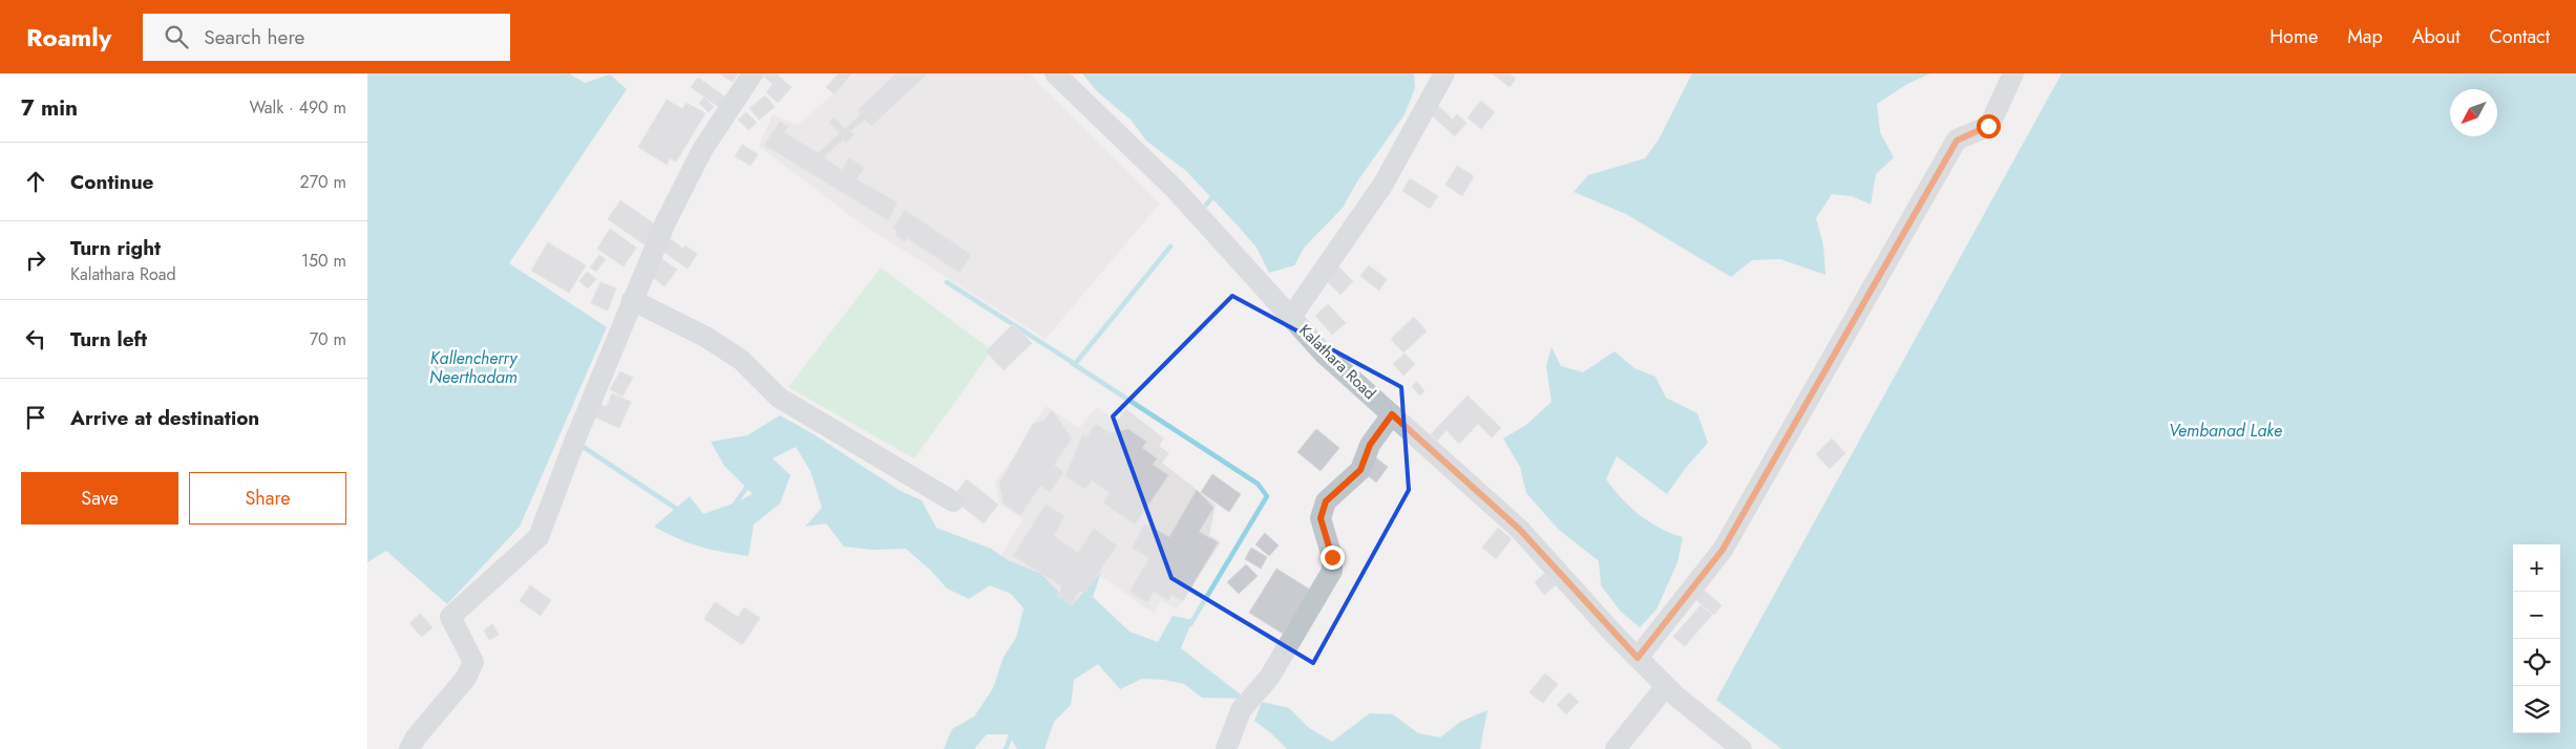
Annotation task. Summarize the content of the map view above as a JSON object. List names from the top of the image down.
{
  "streets": {
    "street": ["Kalathara Road"]
  },
  "water": ["Kallencherry Neerthadam", "Vembanad Lake"],
  "north": "bottom left",
  "page": {
    "header": "Roamly",
    "search": "Search here",
    "nav": [
      "Home",
      "Map",
      "About",
      "Contact"
    ],
    "heading": ["7 min", "Walk · 490 m"],
    "list": [
      ["Continue", "270 m"],
      ["Turn right", "Kalathara Road", "150 m"],
      ["Turn left", "70 m"],
      "Arrive at destination"
    ],
    "buttons": ["Save", "Share"],
    "map_buttons": ["+", "−"]
  }
}
